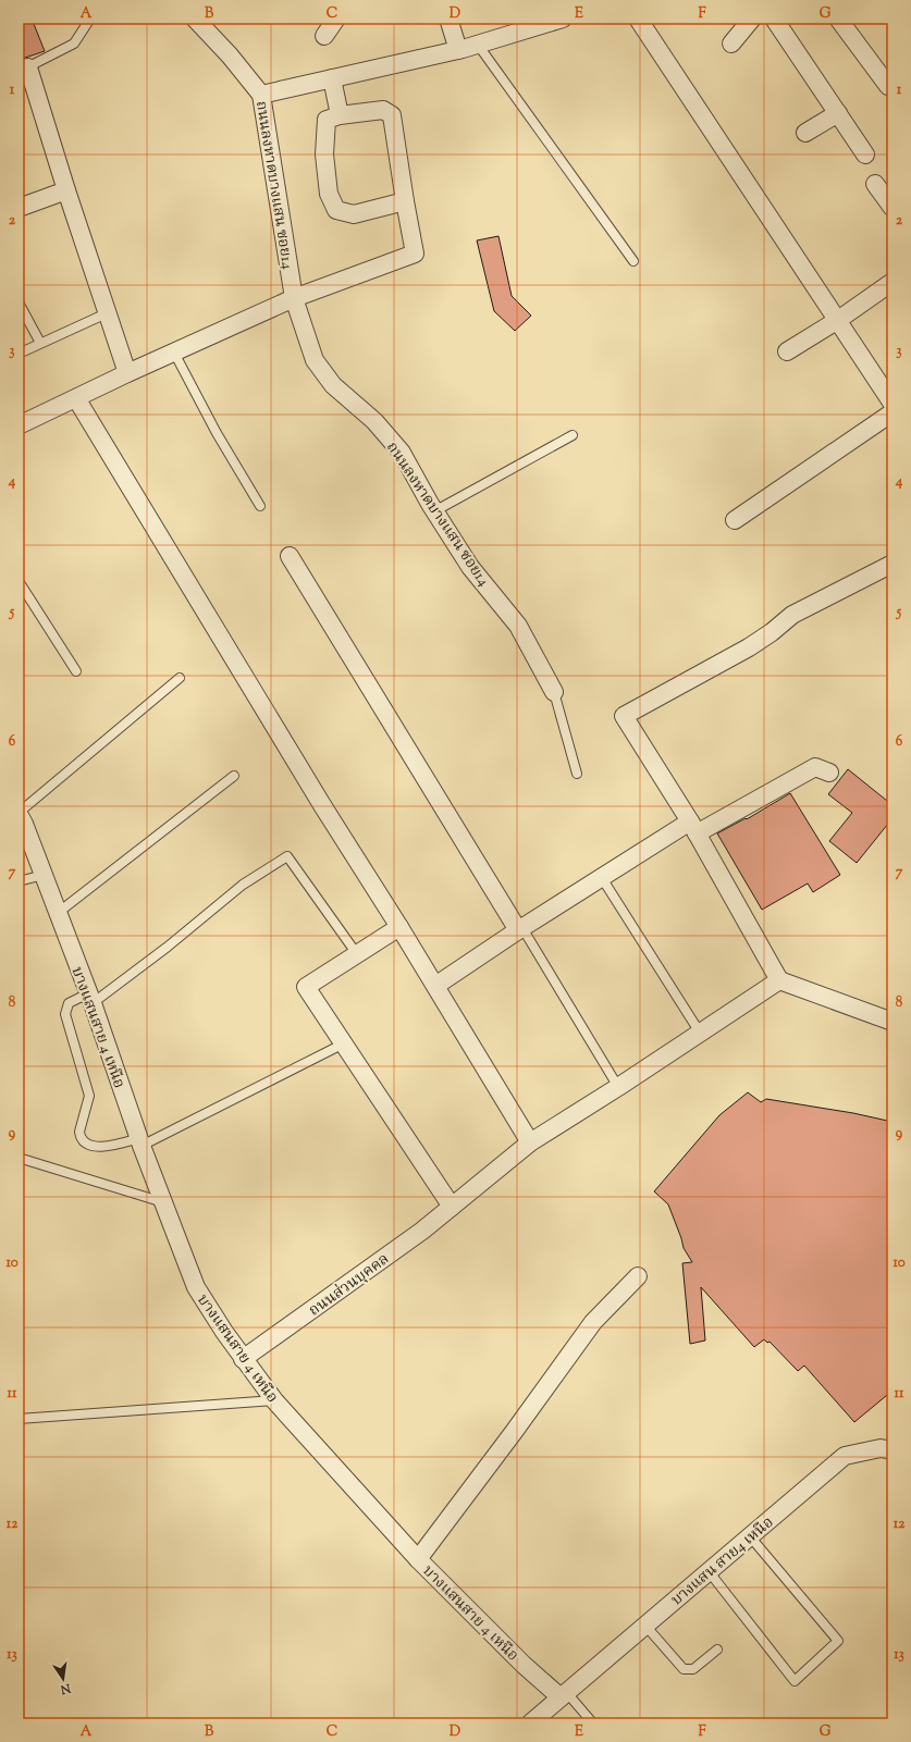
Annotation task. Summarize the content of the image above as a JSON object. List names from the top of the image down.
{
  "streets": {
    "street": [
      "ถนนลงหาดบางแสน ซอย14",
      "บางแสนสาย 4 เหนือ",
      "ถนนส่วนบุคคล",
      "บางแสน สาย4 เหนือ"
    ]
  },
  "crossings": [
    ["บางแสนสาย 4 เหนือ", "ถนนส่วนบุคคล"],
    ["บางแสนสาย 4 เหนือ", "บางแสน สาย4 เหนือ"]
  ],
  "north": "bottom",
  "grid": {
    "columns": [
      "A",
      "B",
      "C",
      "D",
      "E",
      "F",
      "G"
    ],
    "rows": [
      "1",
      "2",
      "3",
      "4",
      "5",
      "6",
      "7",
      "8",
      "9",
      "10",
      "11",
      "12",
      "13"
    ]
  }
}
